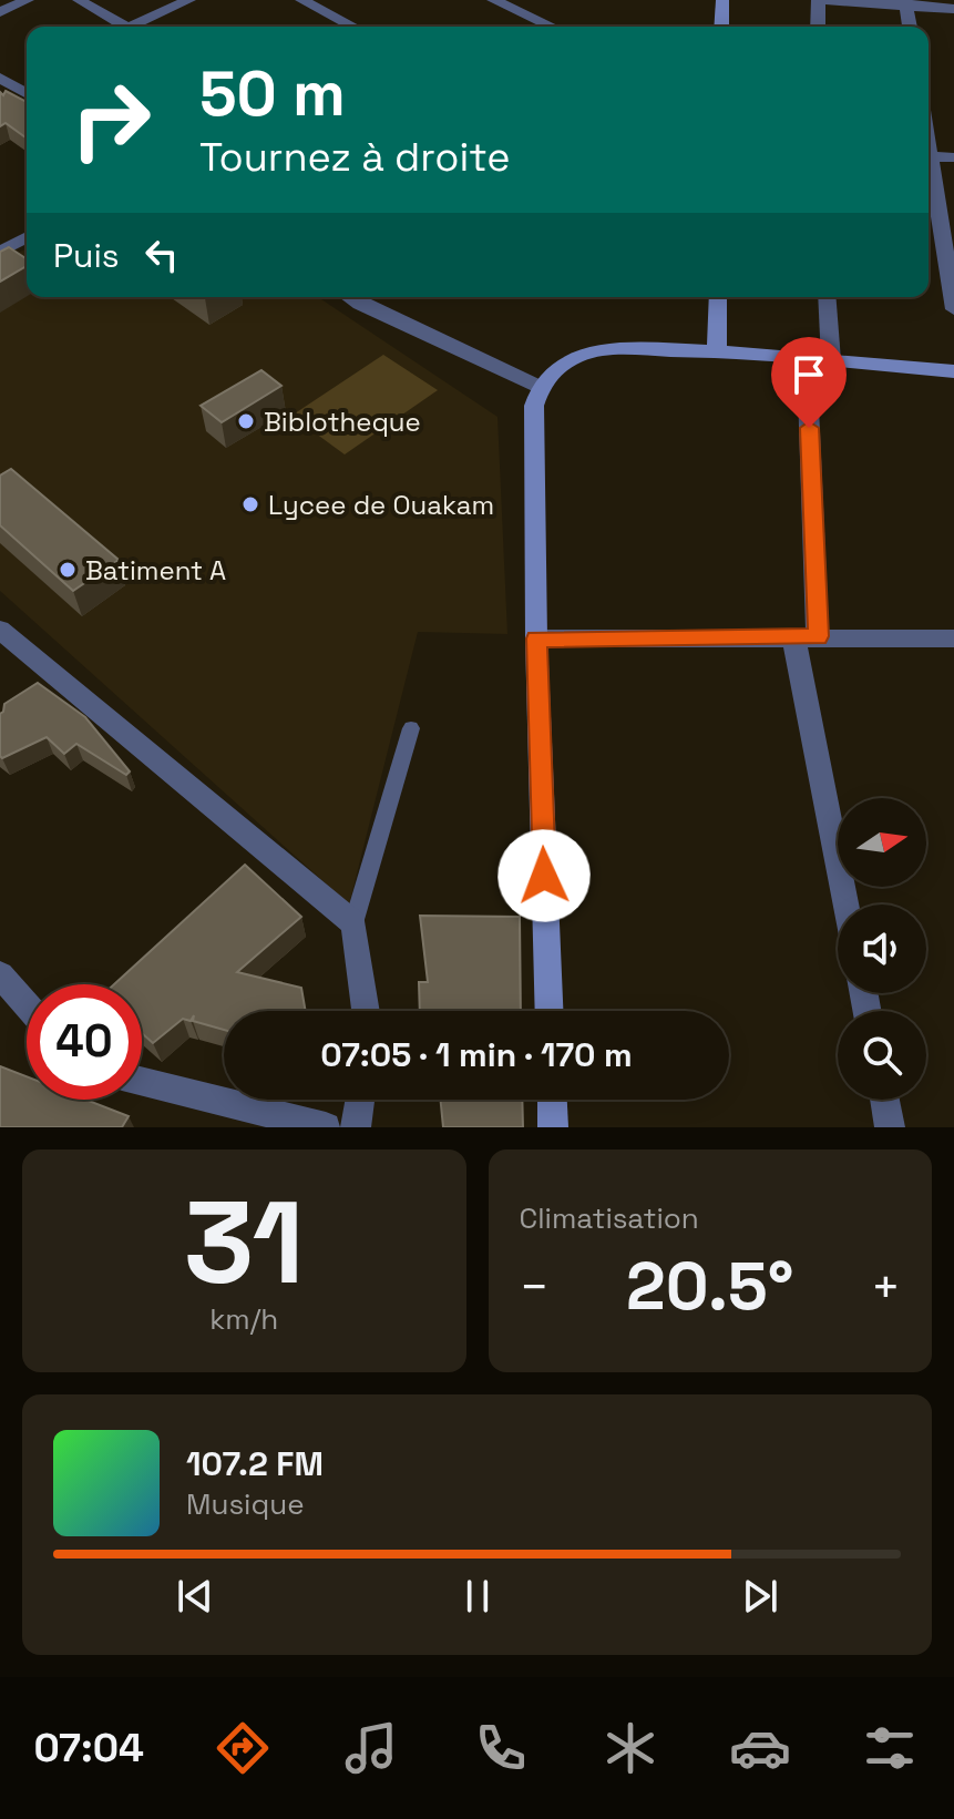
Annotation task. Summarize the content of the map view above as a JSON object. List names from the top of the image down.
{
  "places": ["Biblotheque", "Lycee de Ouakam", "Batiment A"],
  "north": "right",
  "page": {
    "turn": ["50 m", "Tournez à droite"],
    "then": "Puis",
    "limit": "40",
    "trip": "07:05 · 1 min · 170 m",
    "tile": [
      ["31", "km/h"],
      "Climatisation"
    ],
    "heat": ["−", "20.5°", "+"],
    "song": ["107.2 FM", "Musique"],
    "tabs": "07:04"
  }
}
